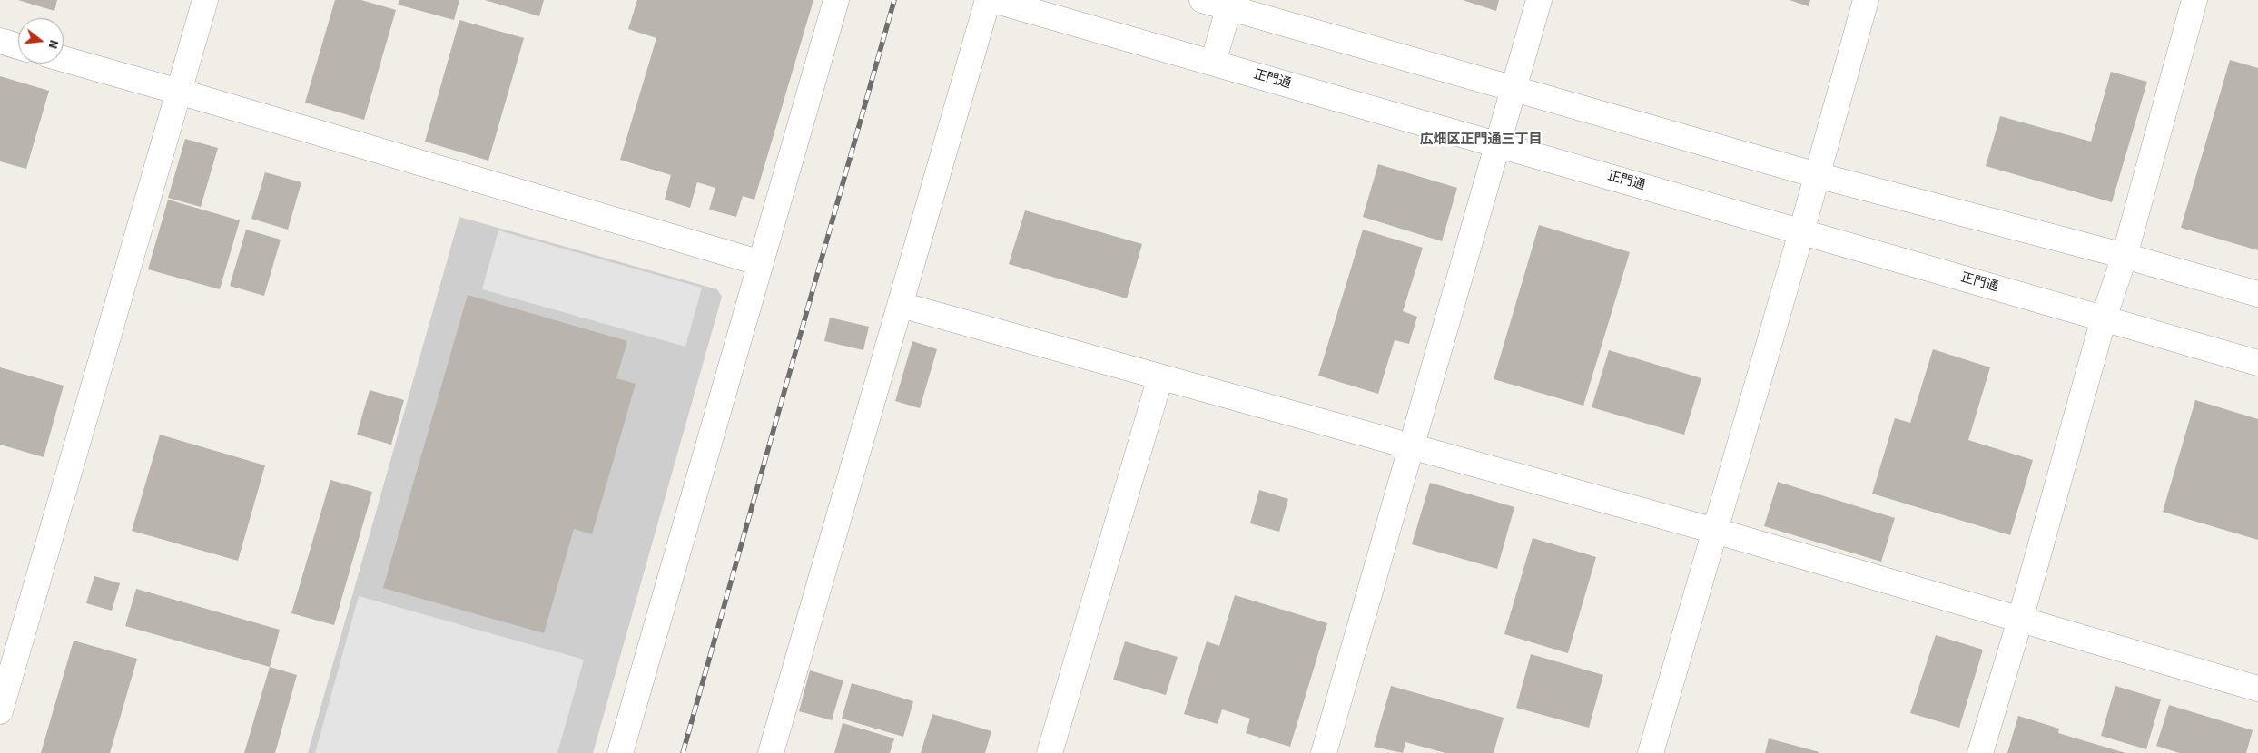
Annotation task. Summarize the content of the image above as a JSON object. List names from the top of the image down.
{
  "streets": {
    "street": ["正門通"]
  },
  "districts": ["広畑区正門通三丁目"],
  "north": "right"
}
